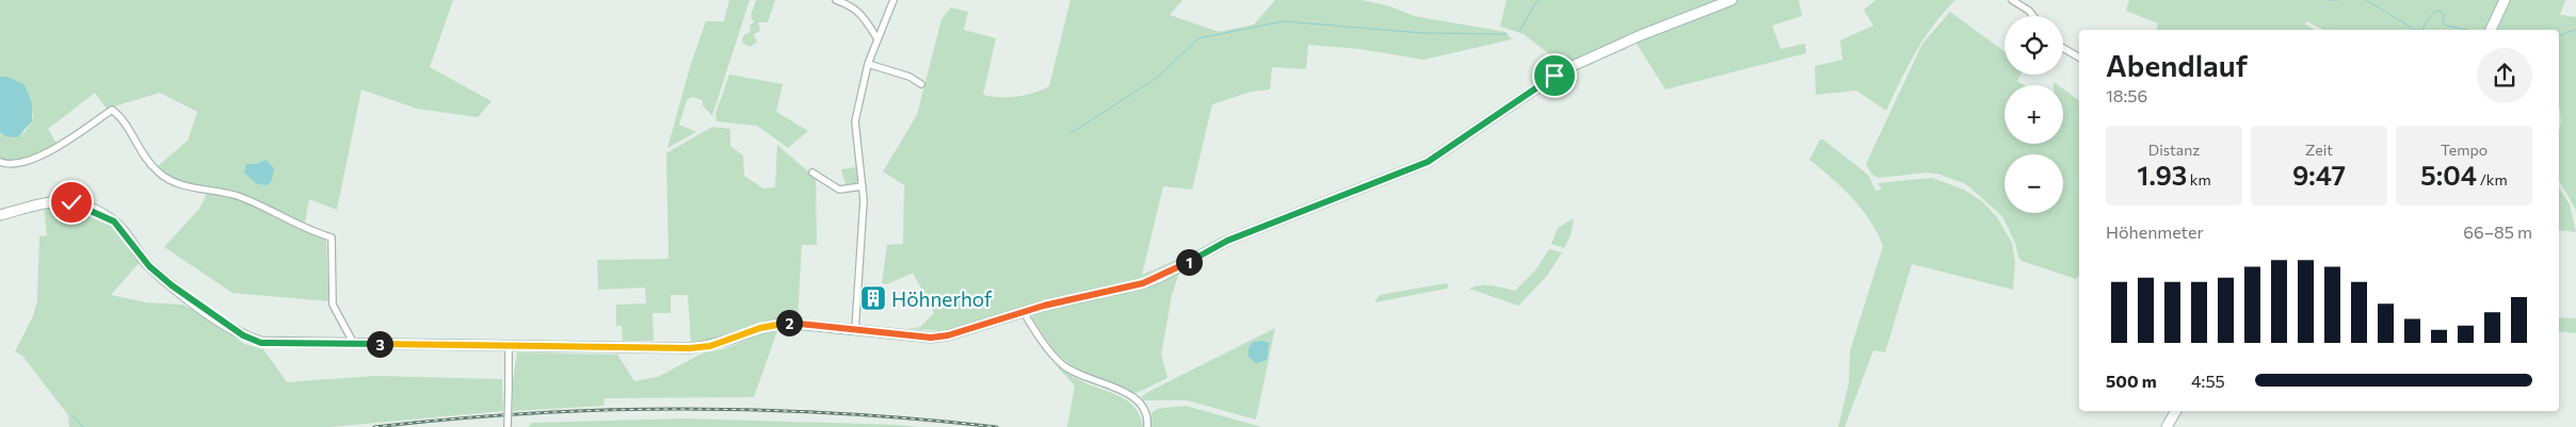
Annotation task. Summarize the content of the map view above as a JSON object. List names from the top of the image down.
{
  "places": {
    "building": ["Höhnerhof"]
  },
  "page": {
    "map_buttons": ["+", "−"],
    "heading": ["Abendlauf", "18:56"],
    "stats": [
      ["Distanz", "1.93 km"],
      ["Zeit", "9:47"],
      ["Tempo", "5:04 /km"]
    ],
    "chart": ["Höhenmeter", "66–85 m"],
    "pins": ["1", "2", "3"],
    "list": [
      {
        "name": "500 m",
        "note": "4:55"
      }
    ]
  }
}
